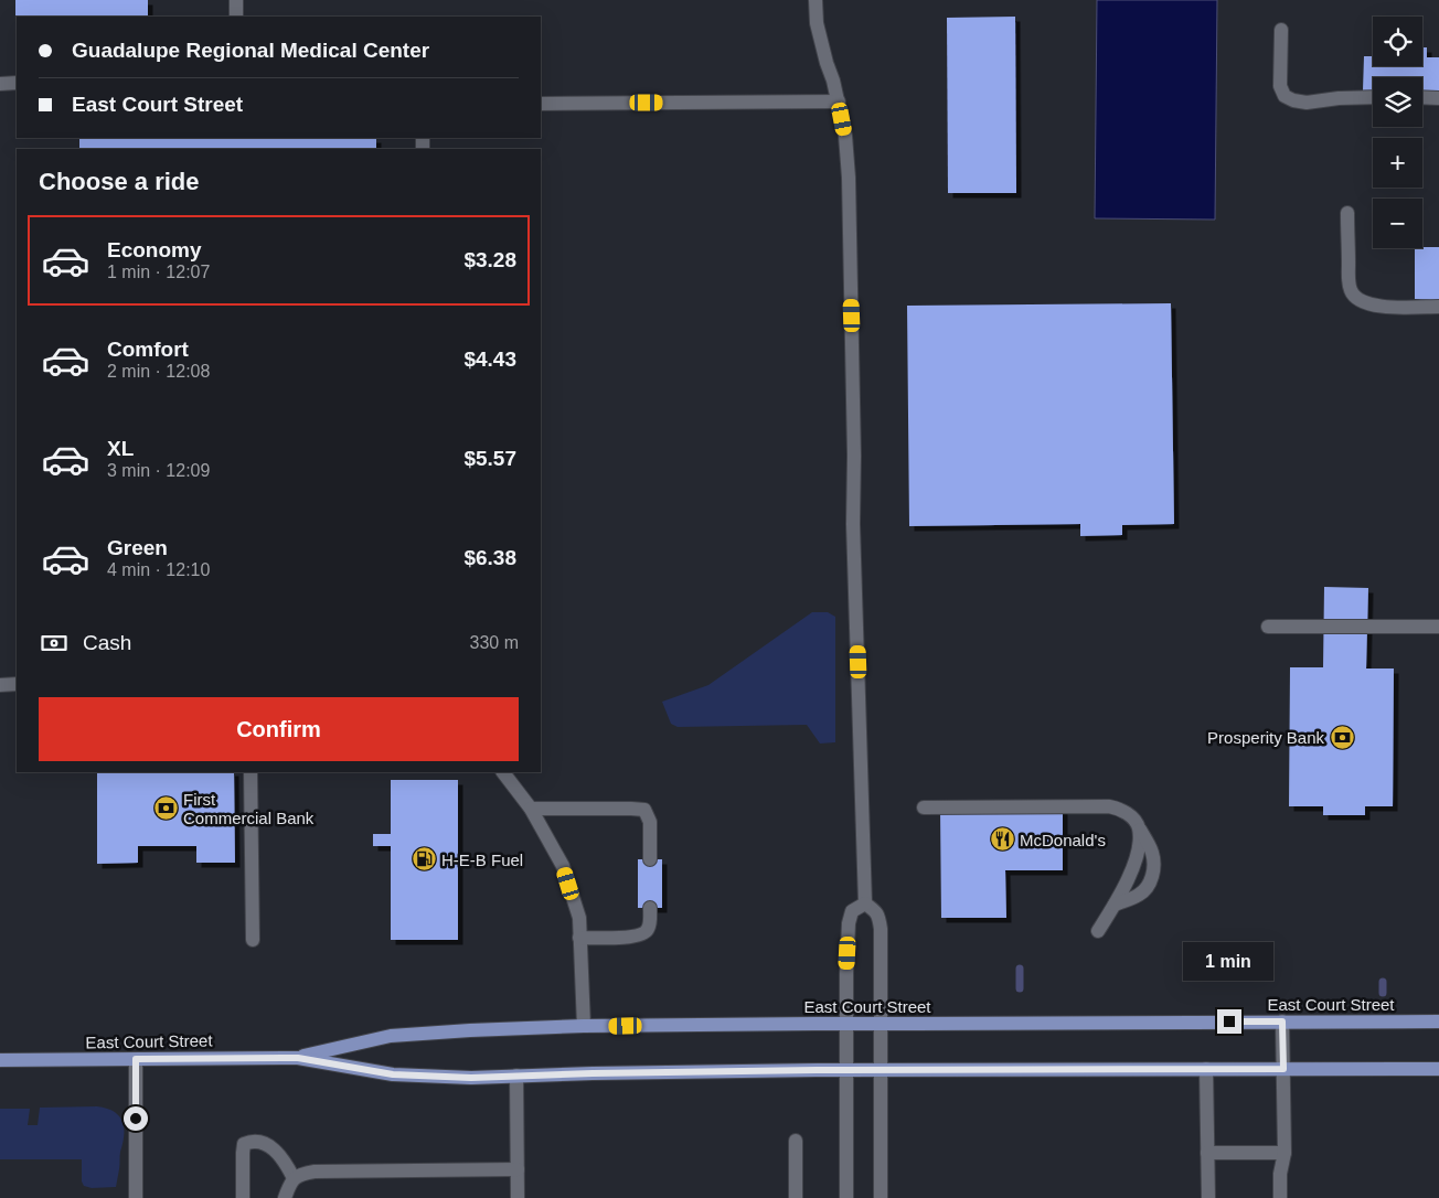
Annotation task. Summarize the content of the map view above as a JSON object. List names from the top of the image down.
{
  "streets": {
    "main road": ["East Court Street"]
  },
  "places": {
    "bank": ["Prosperity Bank", "First Commercial Bank"],
    "restaurant": ["McDonald's"],
    "fuel station": ["H-E-B Fuel"]
  },
  "page": {
    "map_buttons": ["+", "−"],
    "banner": ["Guadalupe Regional Medical Center", "East Court Street"],
    "heading": "Choose a ride",
    "list": [
      {
        "name": "Economy",
        "note": "1 min · 12:07",
        "value": "$3.28"
      },
      {
        "name": "Comfort",
        "note": "2 min · 12:08",
        "value": "$4.43"
      },
      {
        "name": "XL",
        "note": "3 min · 12:09",
        "value": "$5.57"
      },
      {
        "name": "Green",
        "note": "4 min · 12:10",
        "value": "$6.38"
      }
    ],
    "pay": ["Cash", "330 m"],
    "buttons": "Confirm",
    "bubble": "1 min"
  }
}
